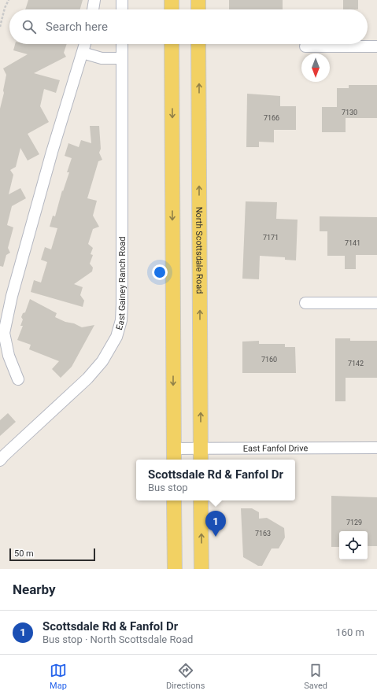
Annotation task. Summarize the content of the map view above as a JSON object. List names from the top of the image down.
{
  "streets": {
    "main road": ["North Scottsdale Road"],
    "street": ["East Gainey Ranch Road", "East Fanfol Drive"]
  },
  "crossings": [
    ["North Scottsdale Road", "East Fanfol Drive"]
  ],
  "house_numbers": [
    "7130",
    "7166",
    "7171",
    "7141",
    "7160",
    "7142",
    "7129",
    "7163"
  ],
  "scale_bar": "50 m",
  "north": "bottom",
  "page": {
    "search": "Search here",
    "popup": ["Scottsdale Rd & Fanfol Dr", "Bus stop"],
    "pins": "1",
    "scale": "50 m",
    "heading": "Nearby",
    "list": [
      {
        "mark": "1",
        "name": "Scottsdale Rd & Fanfol Dr",
        "note": "Bus stop · North Scottsdale Road",
        "value": "160 m"
      }
    ],
    "nav": ["Map", "Directions", "Saved"]
  }
}
